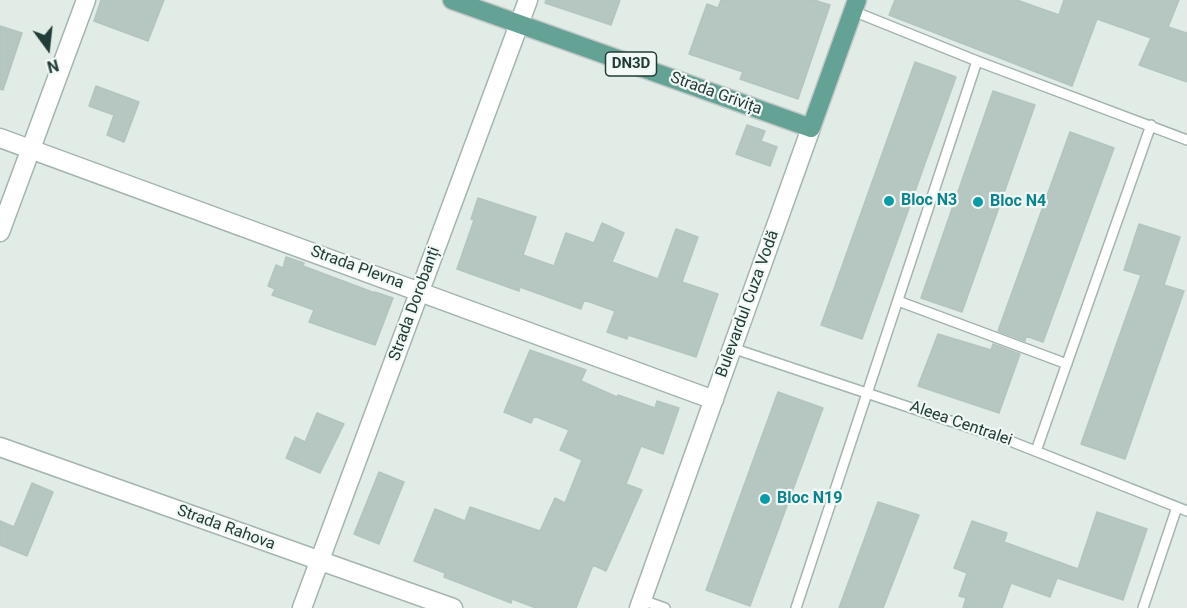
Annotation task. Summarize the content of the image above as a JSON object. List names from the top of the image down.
{
  "streets": {
    "main road": ["DN3D", "Strada Grivița", "Bulevardul Cuza Vodă"],
    "street": ["Strada Plevna", "Strada Dorobanți", "Strada Rahova"],
    "lane": ["Aleea Centralei"]
  },
  "crossings": [
    ["Strada Grivița", "Strada Dorobanți"],
    ["Strada Grivița", "Bulevardul Cuza Vodă"],
    ["Strada Plevna", "Strada Dorobanți"],
    ["Strada Plevna", "Bulevardul Cuza Vodă"],
    ["Strada Dorobanți", "Strada Rahova"],
    ["Bulevardul Cuza Vodă", "Aleea Centralei"]
  ],
  "places": ["Bloc N3", "Bloc N4", "Bloc N19"],
  "north": "bottom"
}
